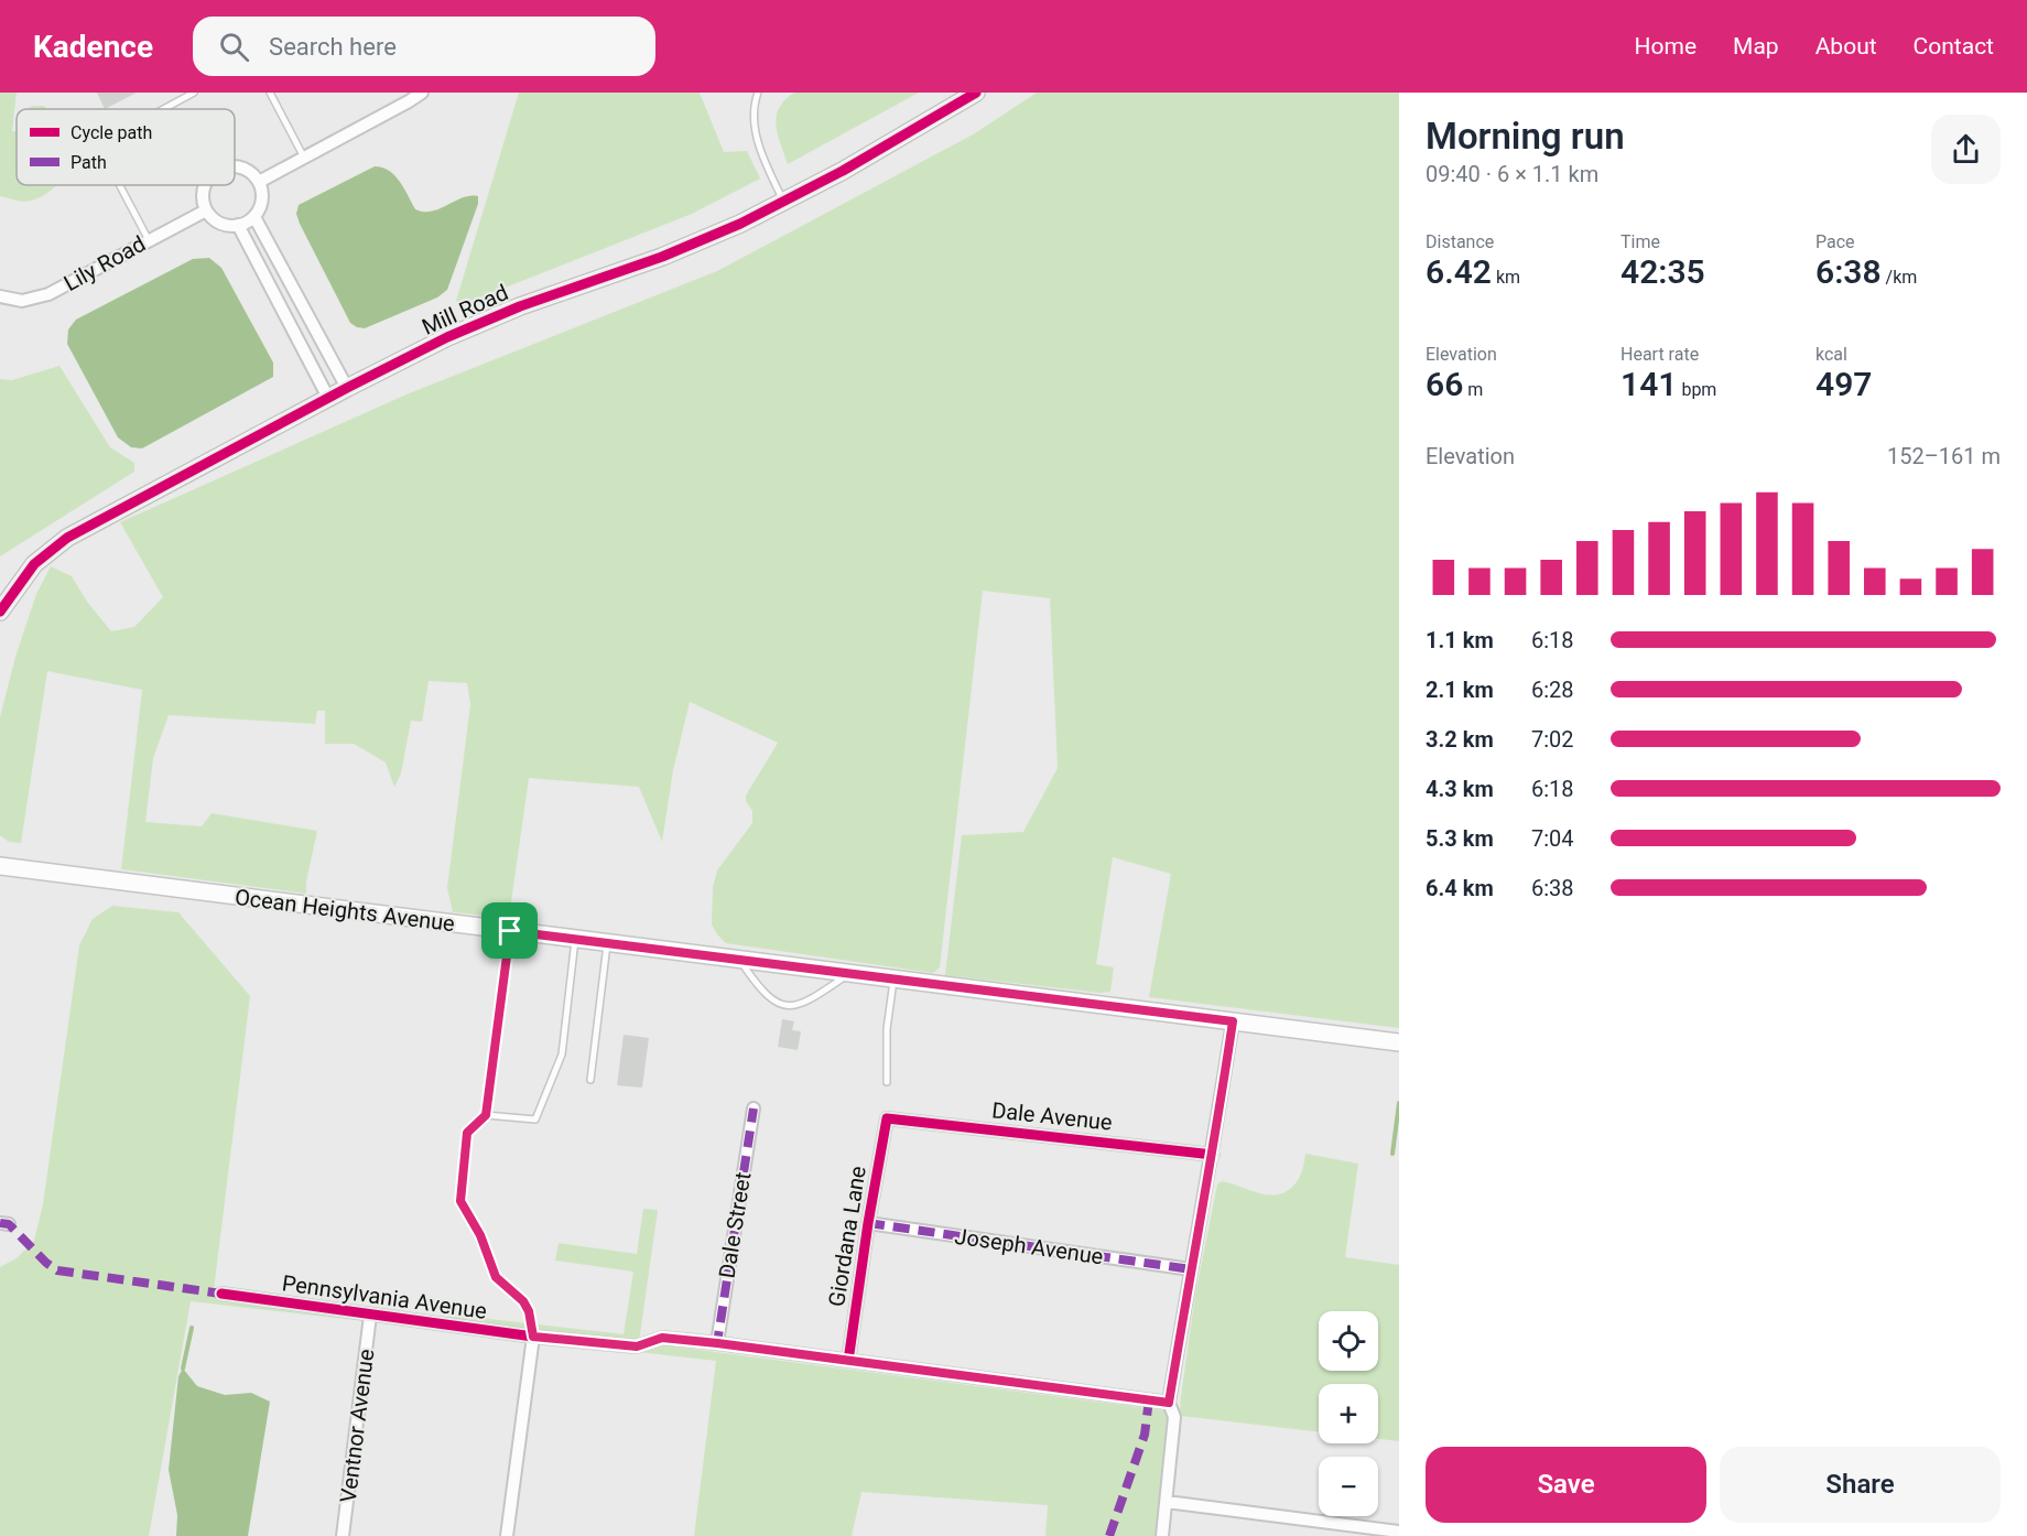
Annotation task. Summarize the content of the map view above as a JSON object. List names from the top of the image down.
{
  "streets": {
    "main road": ["Mill Road", "Ocean Heights Avenue"],
    "street": [
      "Lily Road",
      "Dale Avenue",
      "Dale Street",
      "Giordana Lane",
      "Joseph Avenue",
      "Pennsylvania Avenue",
      "Ventnor Avenue"
    ]
  },
  "crossings": [
    ["Dale Avenue", "Giordana Lane"],
    ["Dale Street", "Pennsylvania Avenue"],
    ["Giordana Lane", "Joseph Avenue"],
    ["Giordana Lane", "Pennsylvania Avenue"],
    ["Pennsylvania Avenue", "Ventnor Avenue"]
  ],
  "legend": ["Cycle path", "Path"],
  "page": {
    "header": "Kadence",
    "search": "Search here",
    "nav": [
      "Home",
      "Map",
      "About",
      "Contact"
    ],
    "heading": ["Morning run", "09:40 · 6 × 1.1 km"],
    "stats": [
      ["Distance", "6.42 km"],
      ["Time", "42:35"],
      ["Pace", "6:38 /km"],
      ["Elevation", "66 m"],
      ["Heart rate", "141 bpm"],
      ["kcal", "497"]
    ],
    "chart": ["Elevation", "152–161 m"],
    "list": [
      {
        "name": "1.1 km",
        "note": "6:18"
      },
      {
        "name": "2.1 km",
        "note": "6:28"
      },
      {
        "name": "3.2 km",
        "note": "7:02"
      },
      {
        "name": "4.3 km",
        "note": "6:18"
      },
      {
        "name": "5.3 km",
        "note": "7:04"
      },
      {
        "name": "6.4 km",
        "note": "6:38"
      }
    ],
    "map_buttons": ["+", "−"],
    "buttons": ["Save", "Share"]
  }
}
